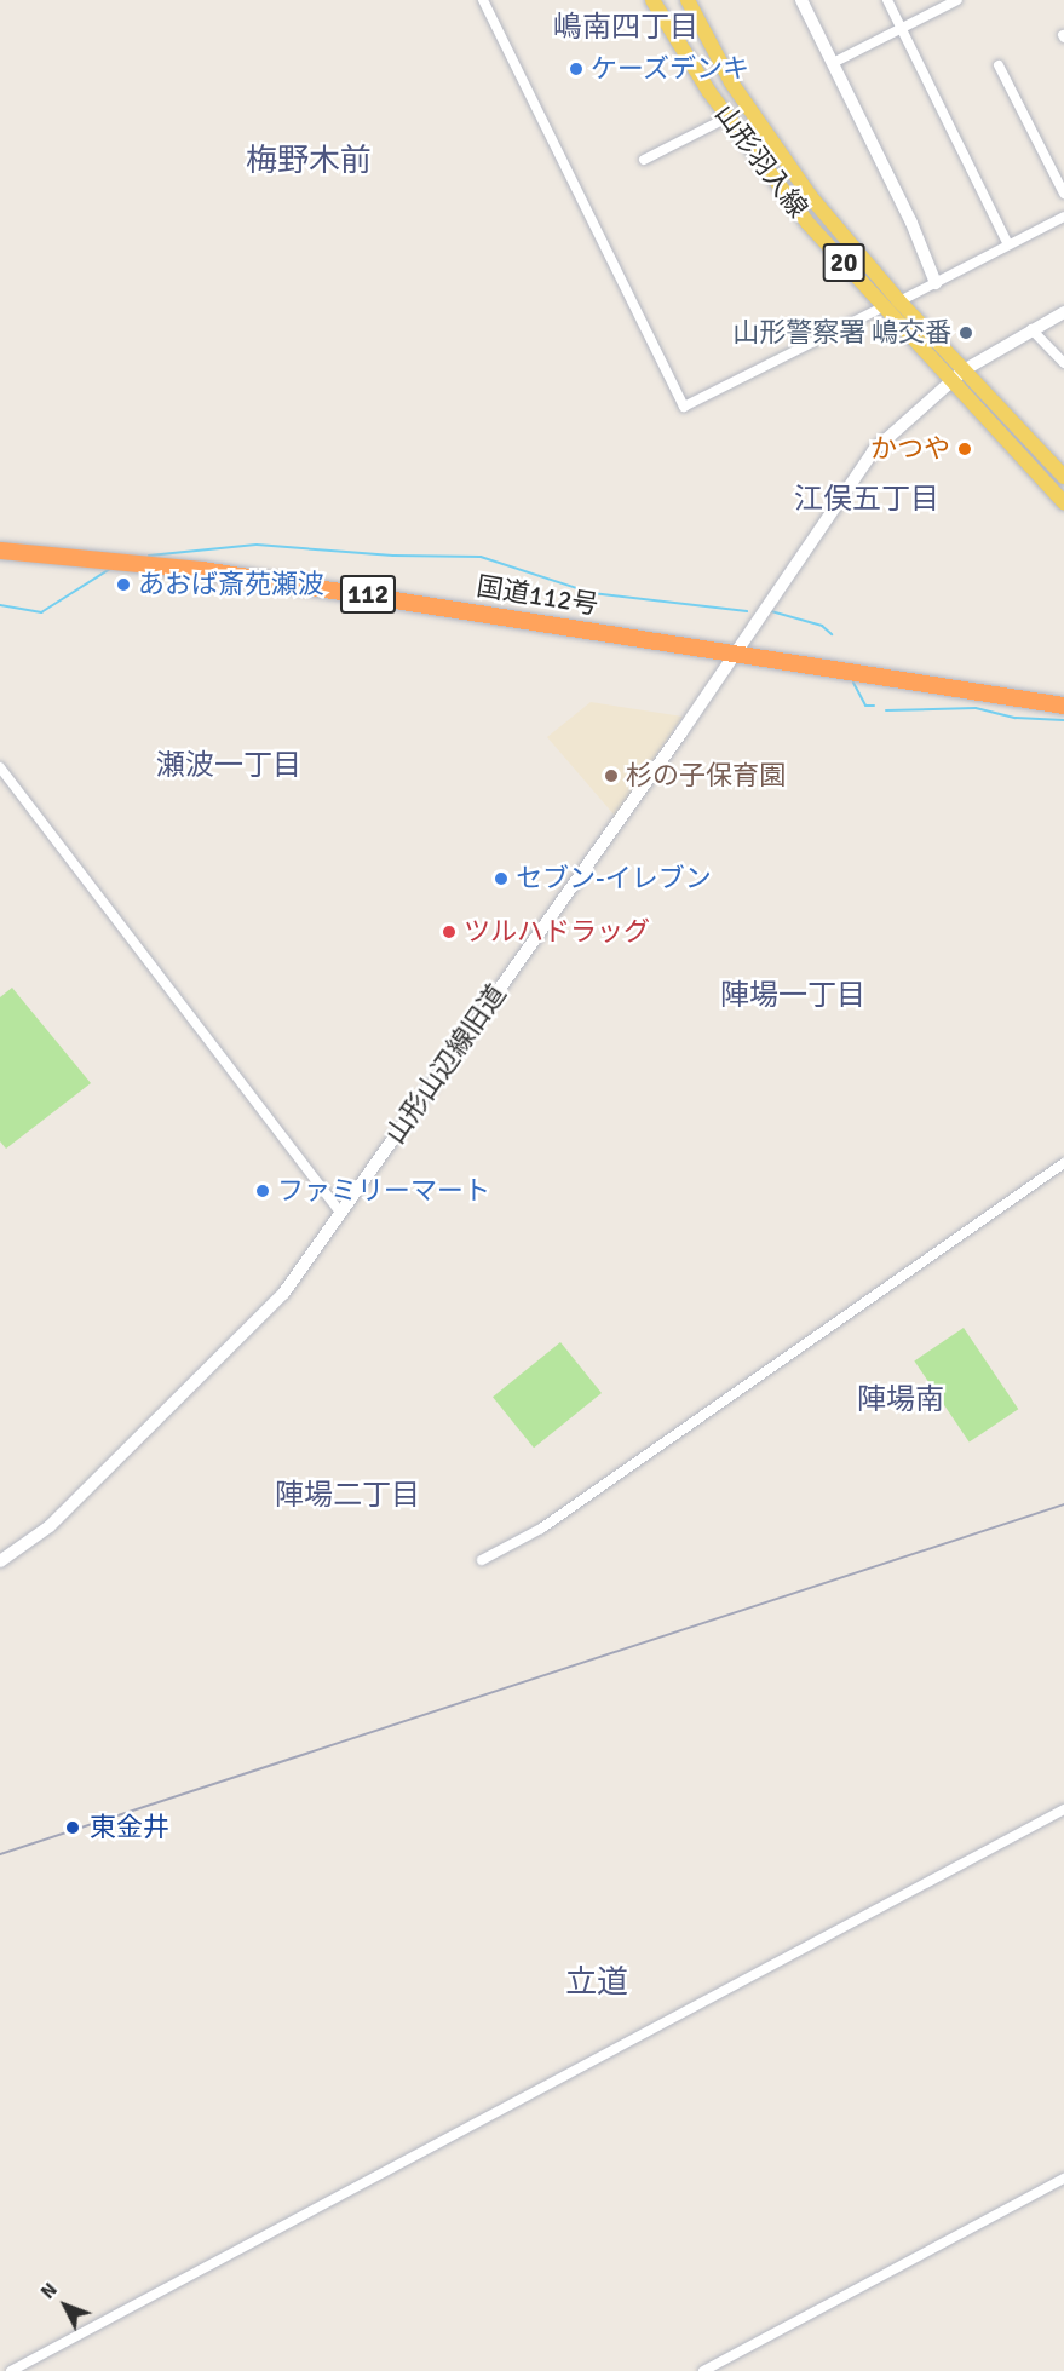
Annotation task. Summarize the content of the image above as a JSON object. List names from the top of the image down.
{
  "streets": {
    "highway": ["112", "国道112号"],
    "main road": ["山形羽入線", "20"],
    "street": ["山形山辺線旧道"]
  },
  "crossings": [
    ["山形羽入線", "山形山辺線旧道"],
    ["国道112号", "山形山辺線旧道"]
  ],
  "districts": [
    "嶋南四丁目",
    "梅野木前",
    "江俣五丁目",
    "瀬波一丁目",
    "陣場一丁目",
    "陣場南",
    "陣場二丁目",
    "立道"
  ],
  "places": [
    "ケーズデンキ",
    "山形警察署 嶋交番",
    "かつや",
    "あおば斎苑瀬波",
    "杉の子保育園",
    "セブン-イレブン",
    "ツルハドラッグ",
    "ファミリーマート",
    "東金井"
  ],
  "north": "top left"
}
